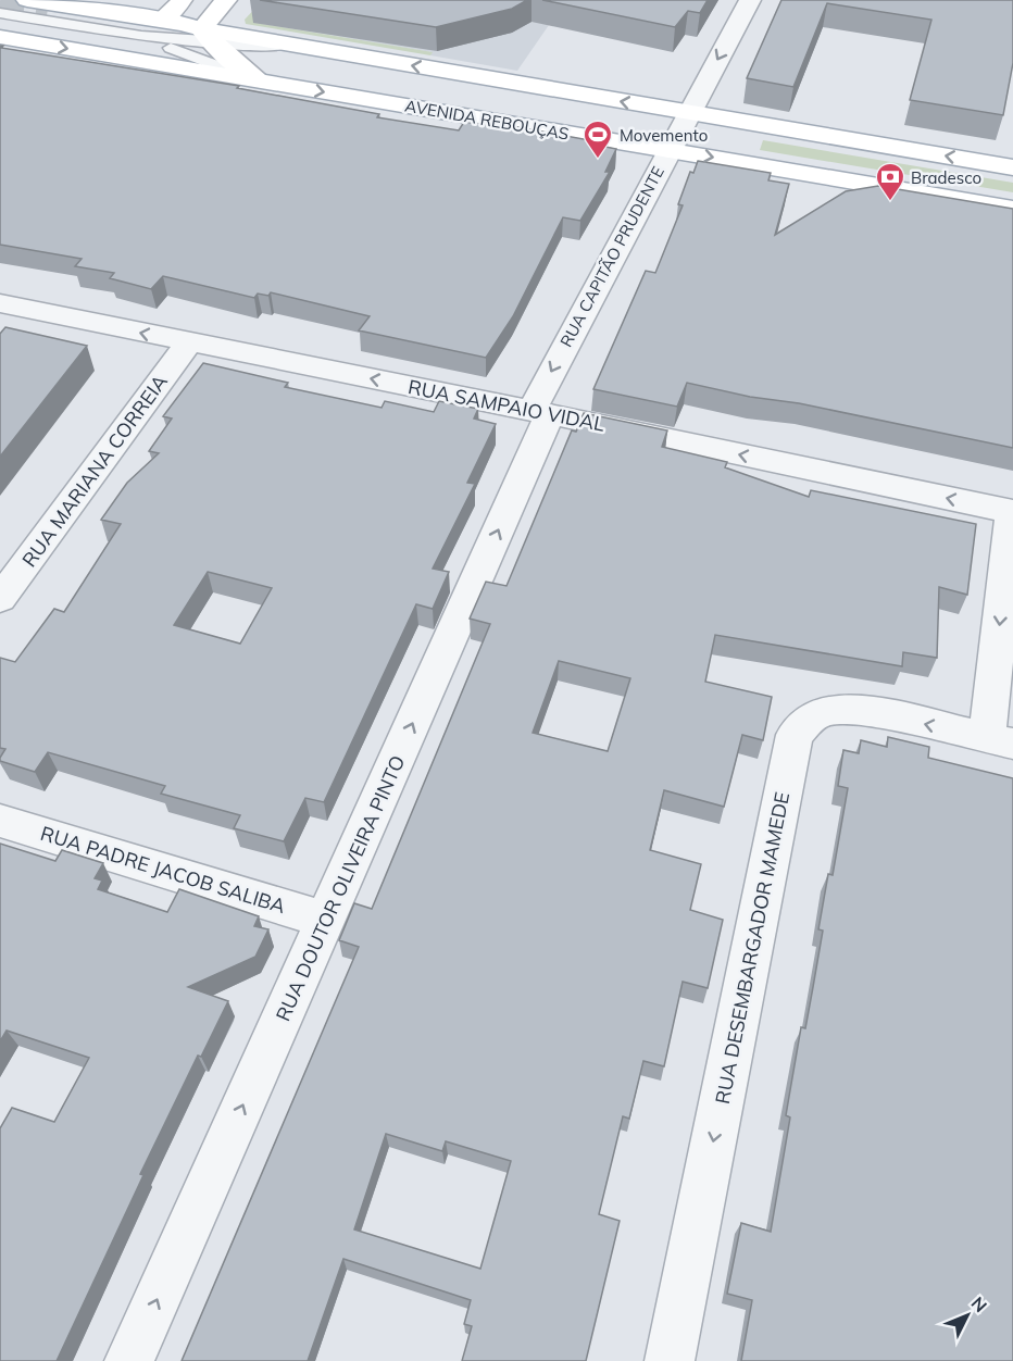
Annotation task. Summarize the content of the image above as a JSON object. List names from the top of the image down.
{
  "streets": {
    "main road": ["AVENIDA REBOUÇAS"],
    "street": [
      "RUA CAPITÃO PRUDENTE",
      "RUA SAMPAIO VIDAL",
      "RUA MARIANA CORREIA",
      "RUA PADRE JACOB SALIBA",
      "RUA DOUTOR OLIVEIRA PINTO",
      "RUA DESEMBARGADOR MAMEDE"
    ]
  },
  "crossings": [
    ["AVENIDA REBOUÇAS", "RUA CAPITÃO PRUDENTE"],
    ["RUA CAPITÃO PRUDENTE", "RUA SAMPAIO VIDAL"],
    ["RUA CAPITÃO PRUDENTE", "RUA DOUTOR OLIVEIRA PINTO"],
    ["RUA SAMPAIO VIDAL", "RUA MARIANA CORREIA"],
    ["RUA SAMPAIO VIDAL", "RUA DOUTOR OLIVEIRA PINTO"],
    ["RUA SAMPAIO VIDAL", "RUA DESEMBARGADOR MAMEDE"],
    ["RUA PADRE JACOB SALIBA", "RUA DOUTOR OLIVEIRA PINTO"]
  ],
  "one_way": [
    "RUA CAPITÃO PRUDENTE",
    "RUA SAMPAIO VIDAL",
    "RUA DOUTOR OLIVEIRA PINTO",
    "RUA DESEMBARGADOR MAMEDE"
  ],
  "places": {
    "sports": ["Movemento"],
    "bank": ["Bradesco"]
  },
  "north": "top right"
}
